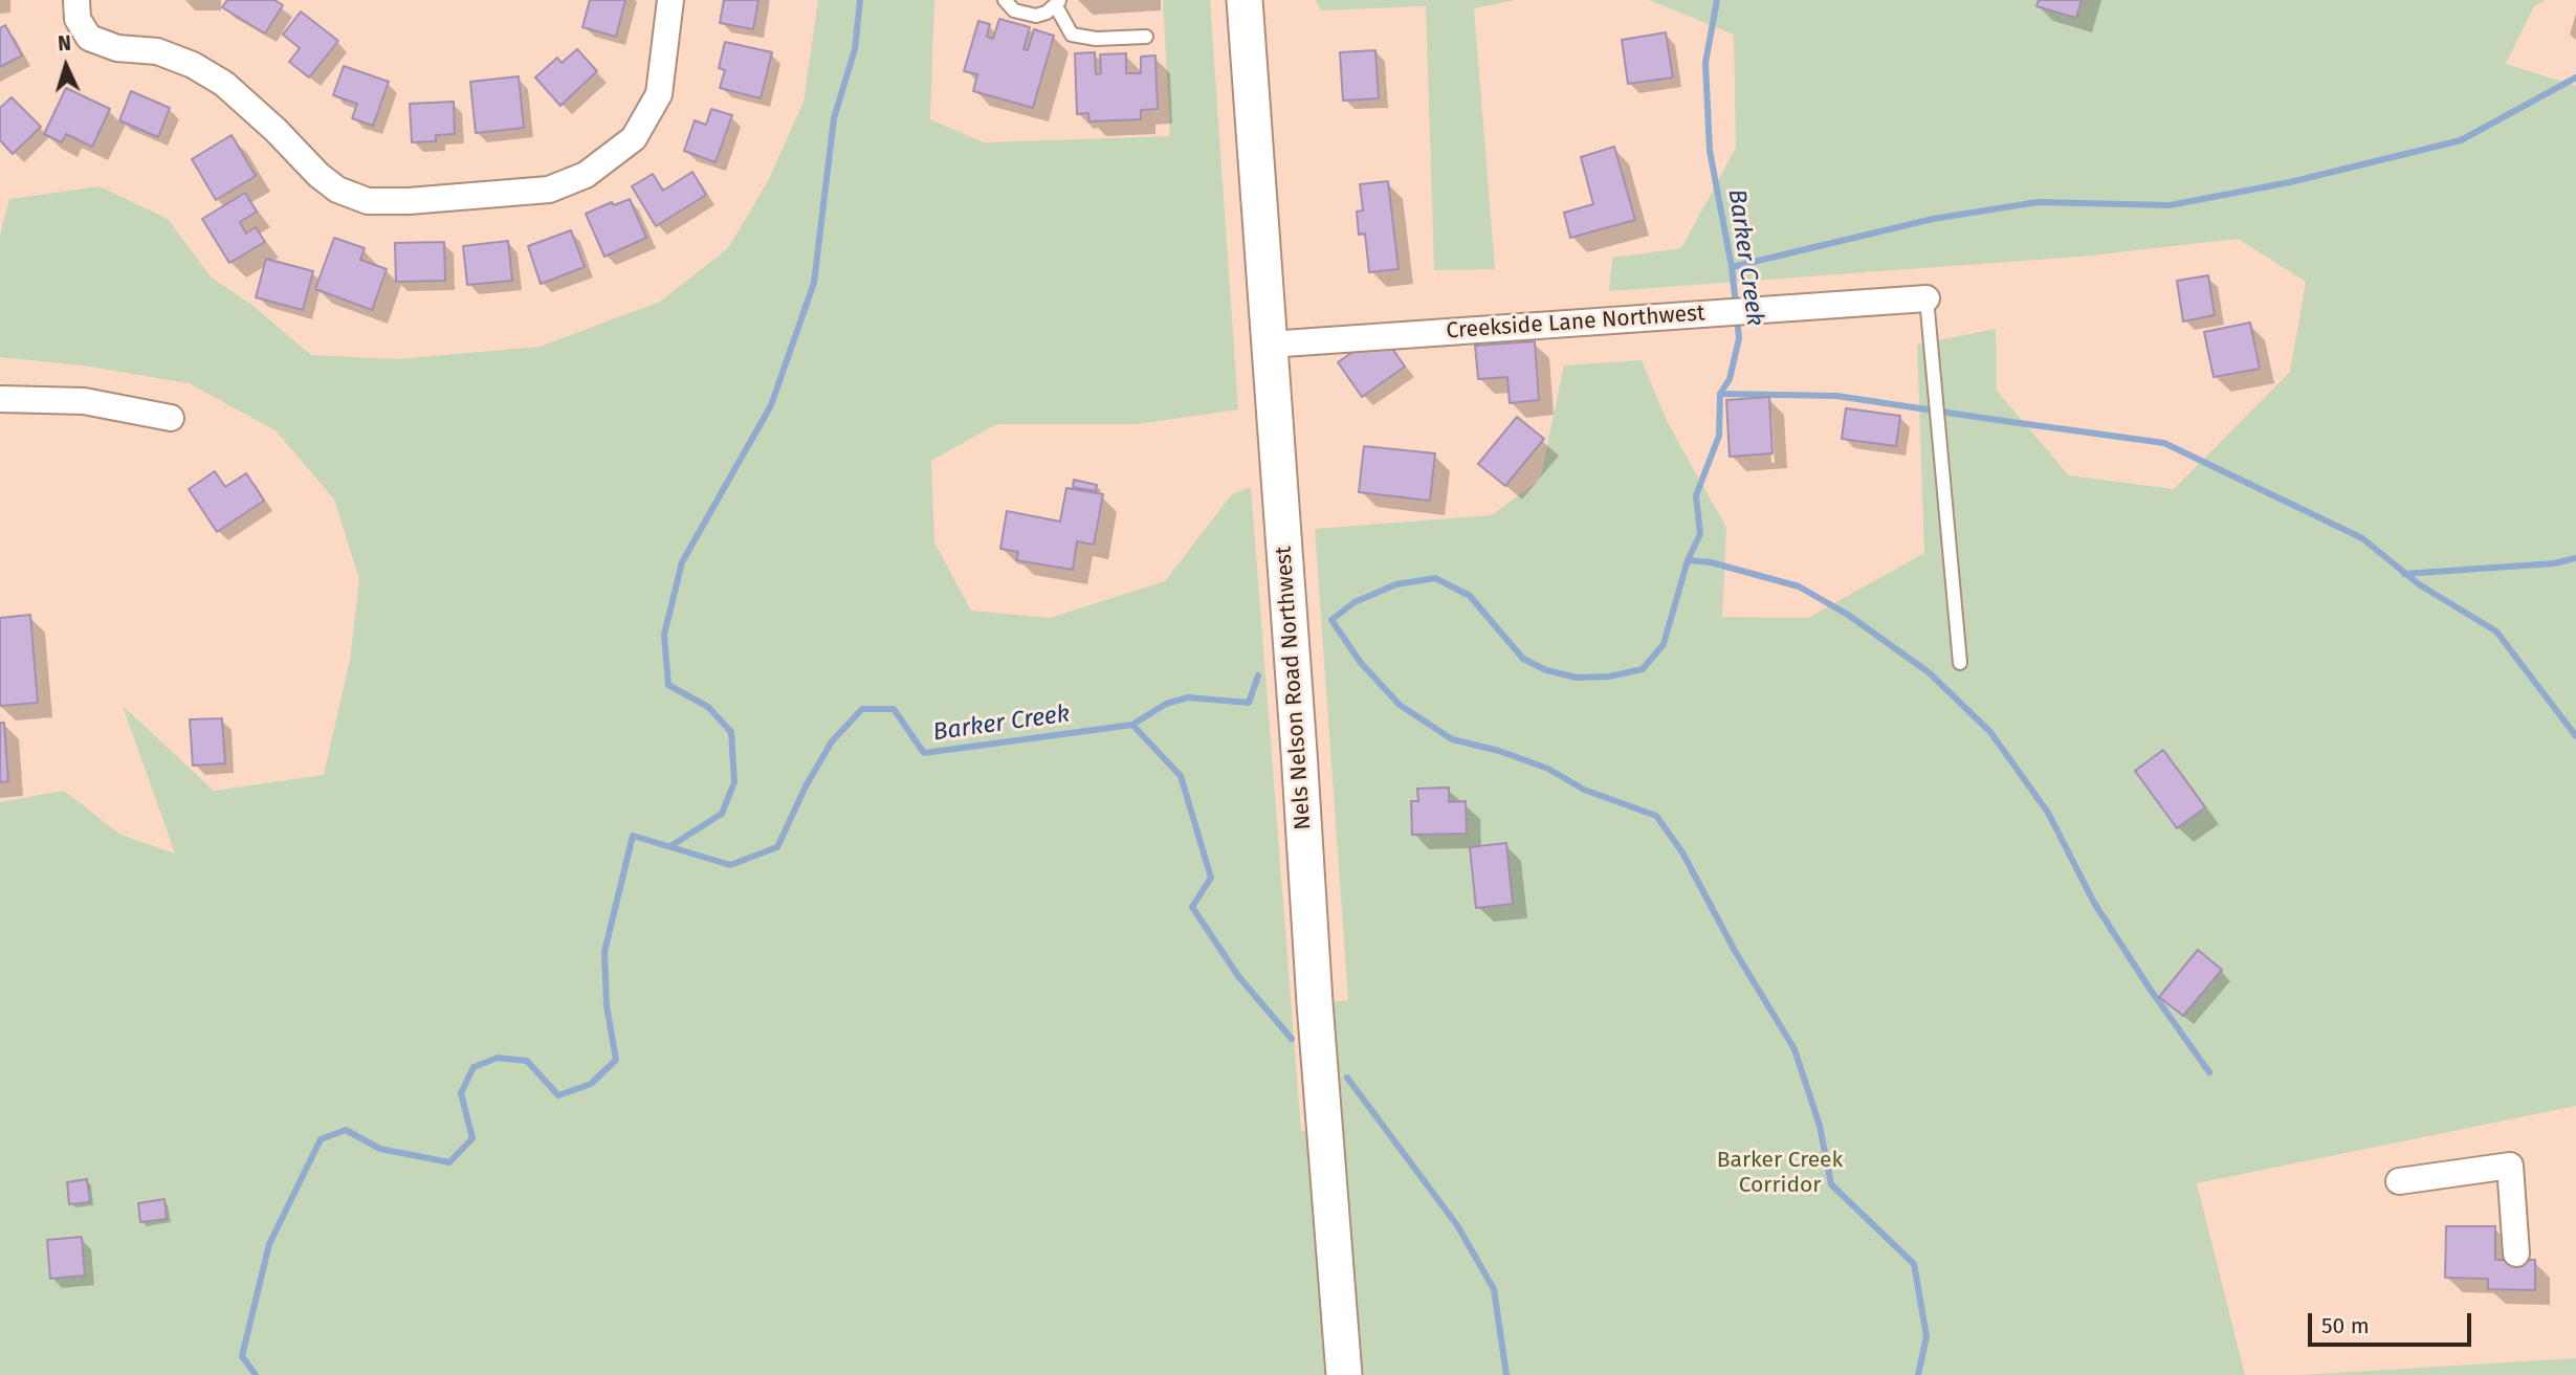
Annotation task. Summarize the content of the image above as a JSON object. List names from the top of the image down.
{
  "streets": {
    "street": ["Creekside Lane Northwest", "Nels Nelson Road Northwest"]
  },
  "crossings": [
    ["Creekside Lane Northwest", "Nels Nelson Road Northwest"]
  ],
  "water": ["Barker Creek"],
  "parks": ["Barker Creek Corridor"],
  "scale_bar": "50 m",
  "north": "top"
}
